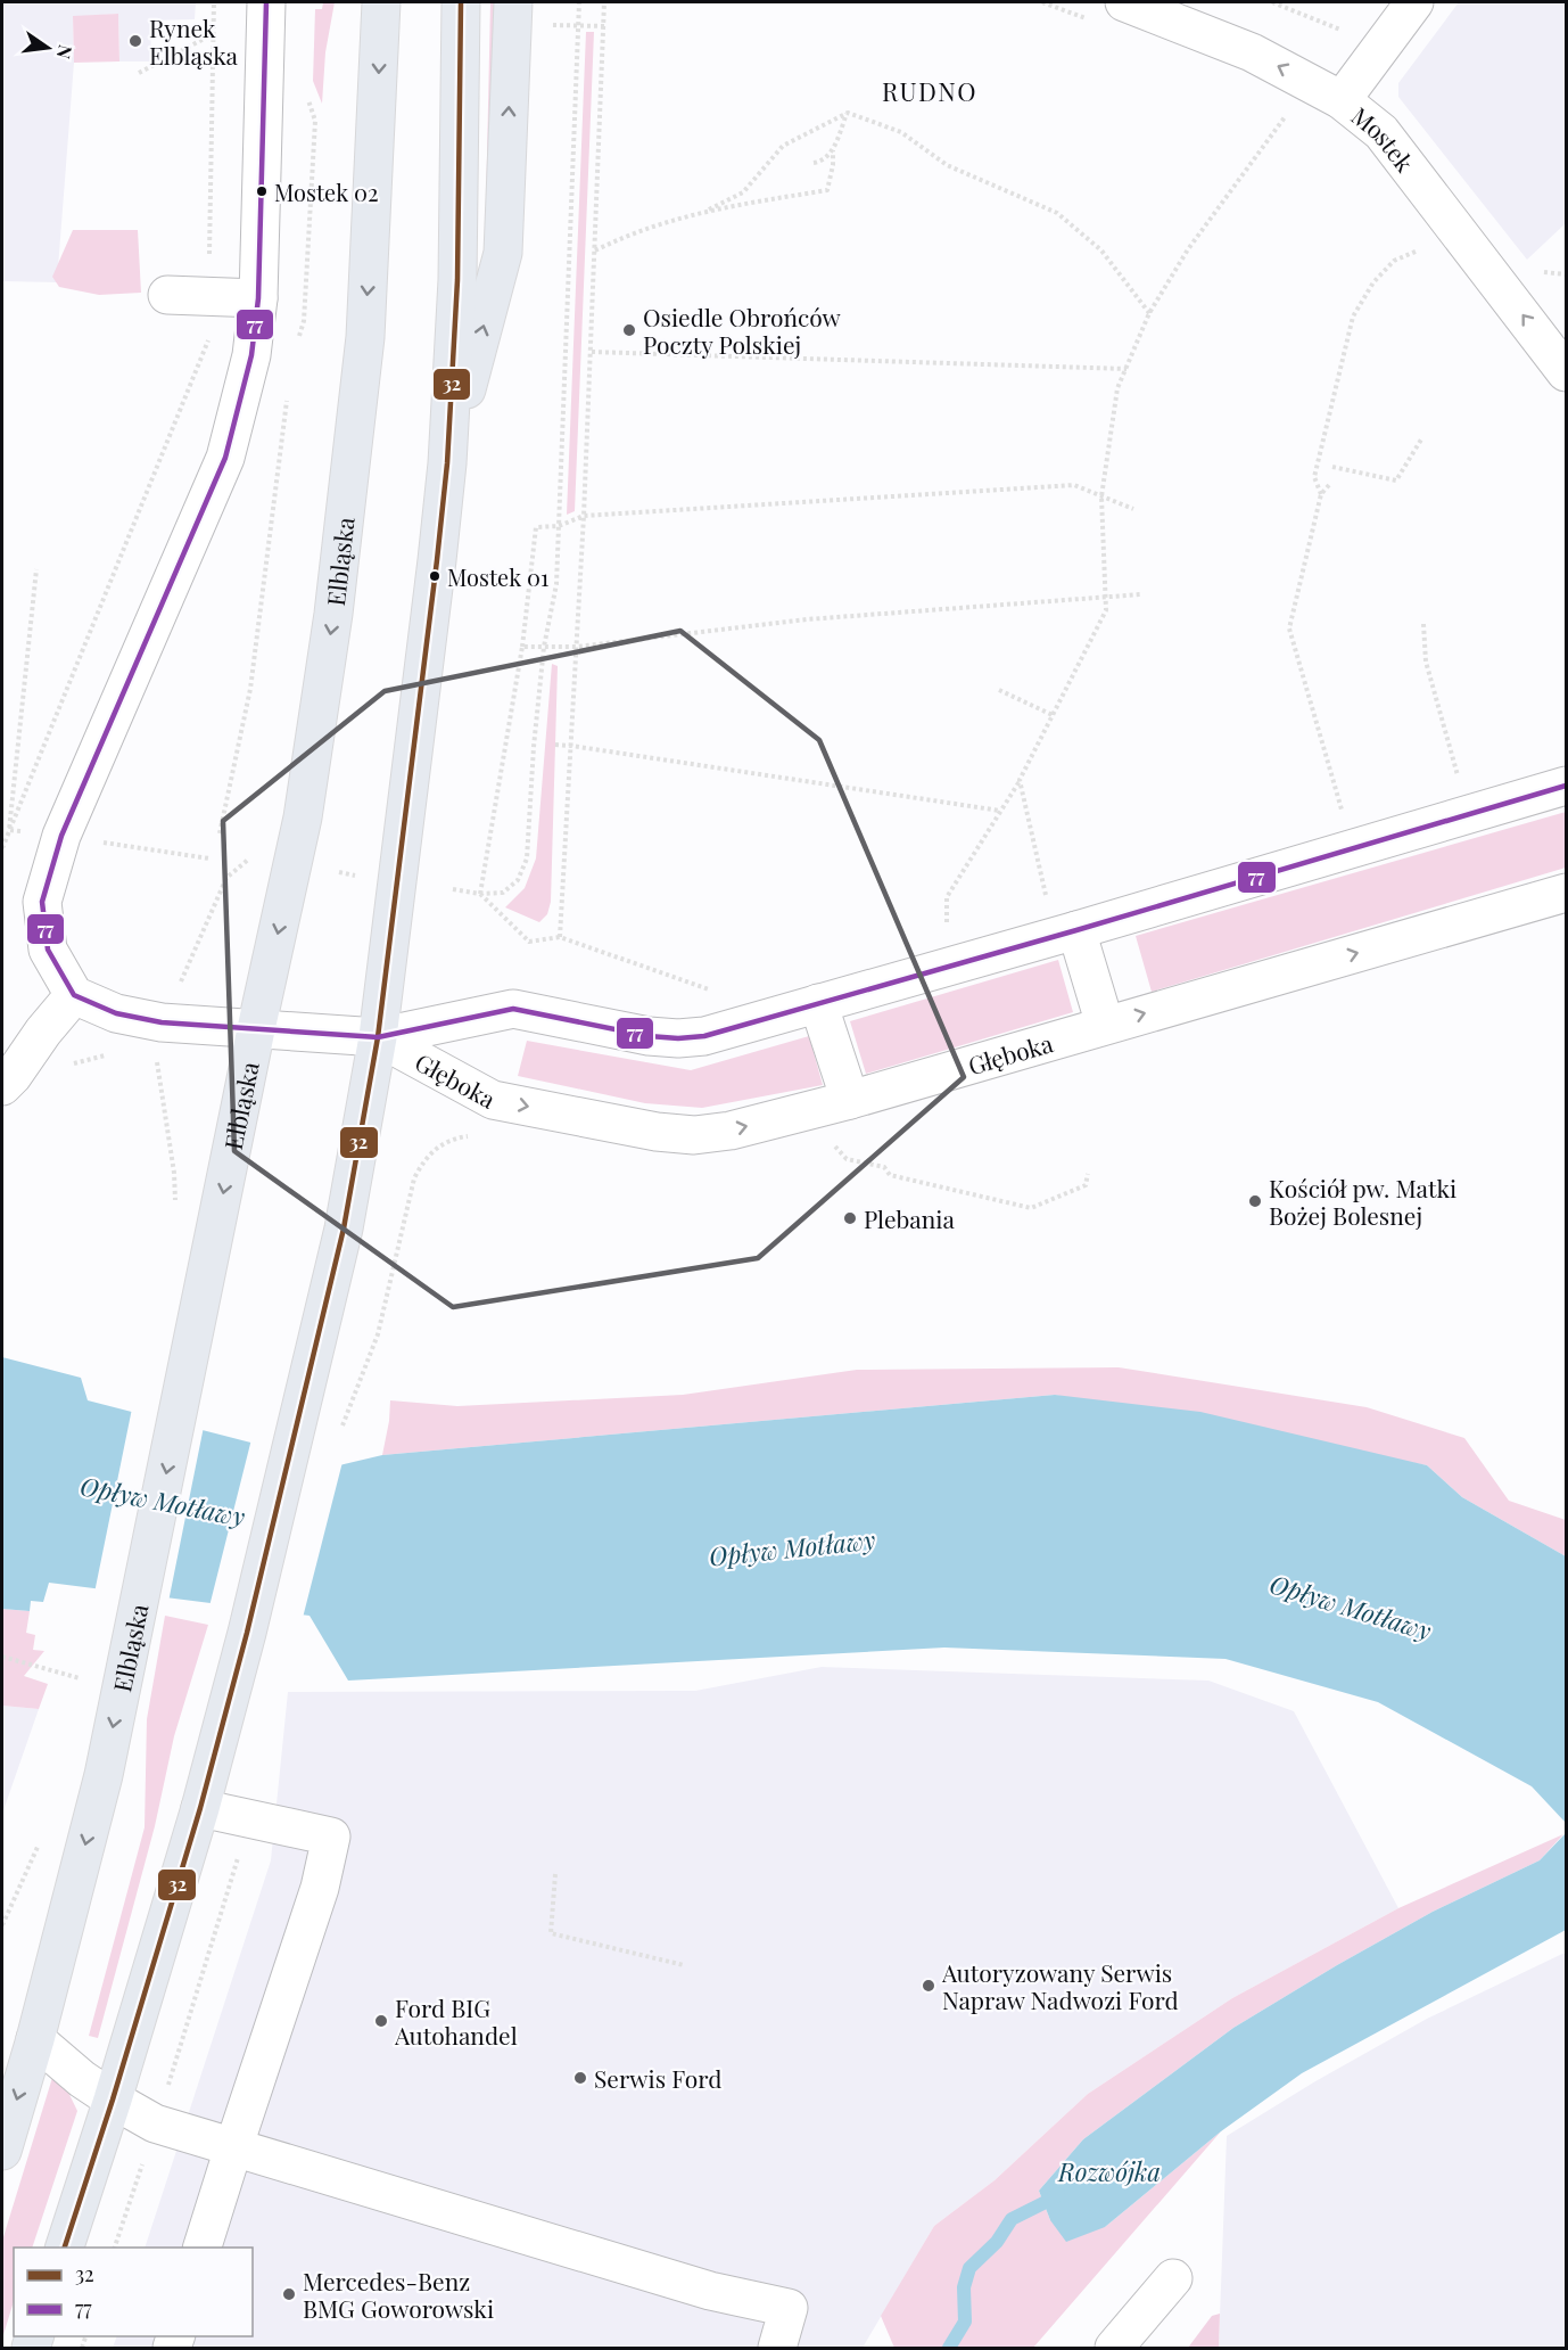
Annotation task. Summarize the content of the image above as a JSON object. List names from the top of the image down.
{
  "streets": {
    "main road": ["Elbląska"],
    "street": ["Mostek", "Głęboka"]
  },
  "one_way": ["Mostek"],
  "districts": ["RUDNO"],
  "water": ["Opływ Motławy", "Rozwójka"],
  "places": [
    "Rynek Elbląska",
    "Mostek 02",
    "Osiedle Obrońców Poczty Polskiej",
    "Mostek 01",
    "Kościół pw. Matki Bożej Bolesnej",
    "Plebania",
    "Autoryzowany Serwis Napraw Nadwozi Ford",
    "Ford BIG Autohandel",
    "Serwis Ford",
    "Mercedes-Benz BMG Goworowski"
  ],
  "lines": ["transit line 32", "transit line 77"],
  "legend": ["32", "77"],
  "north": "right"
}
